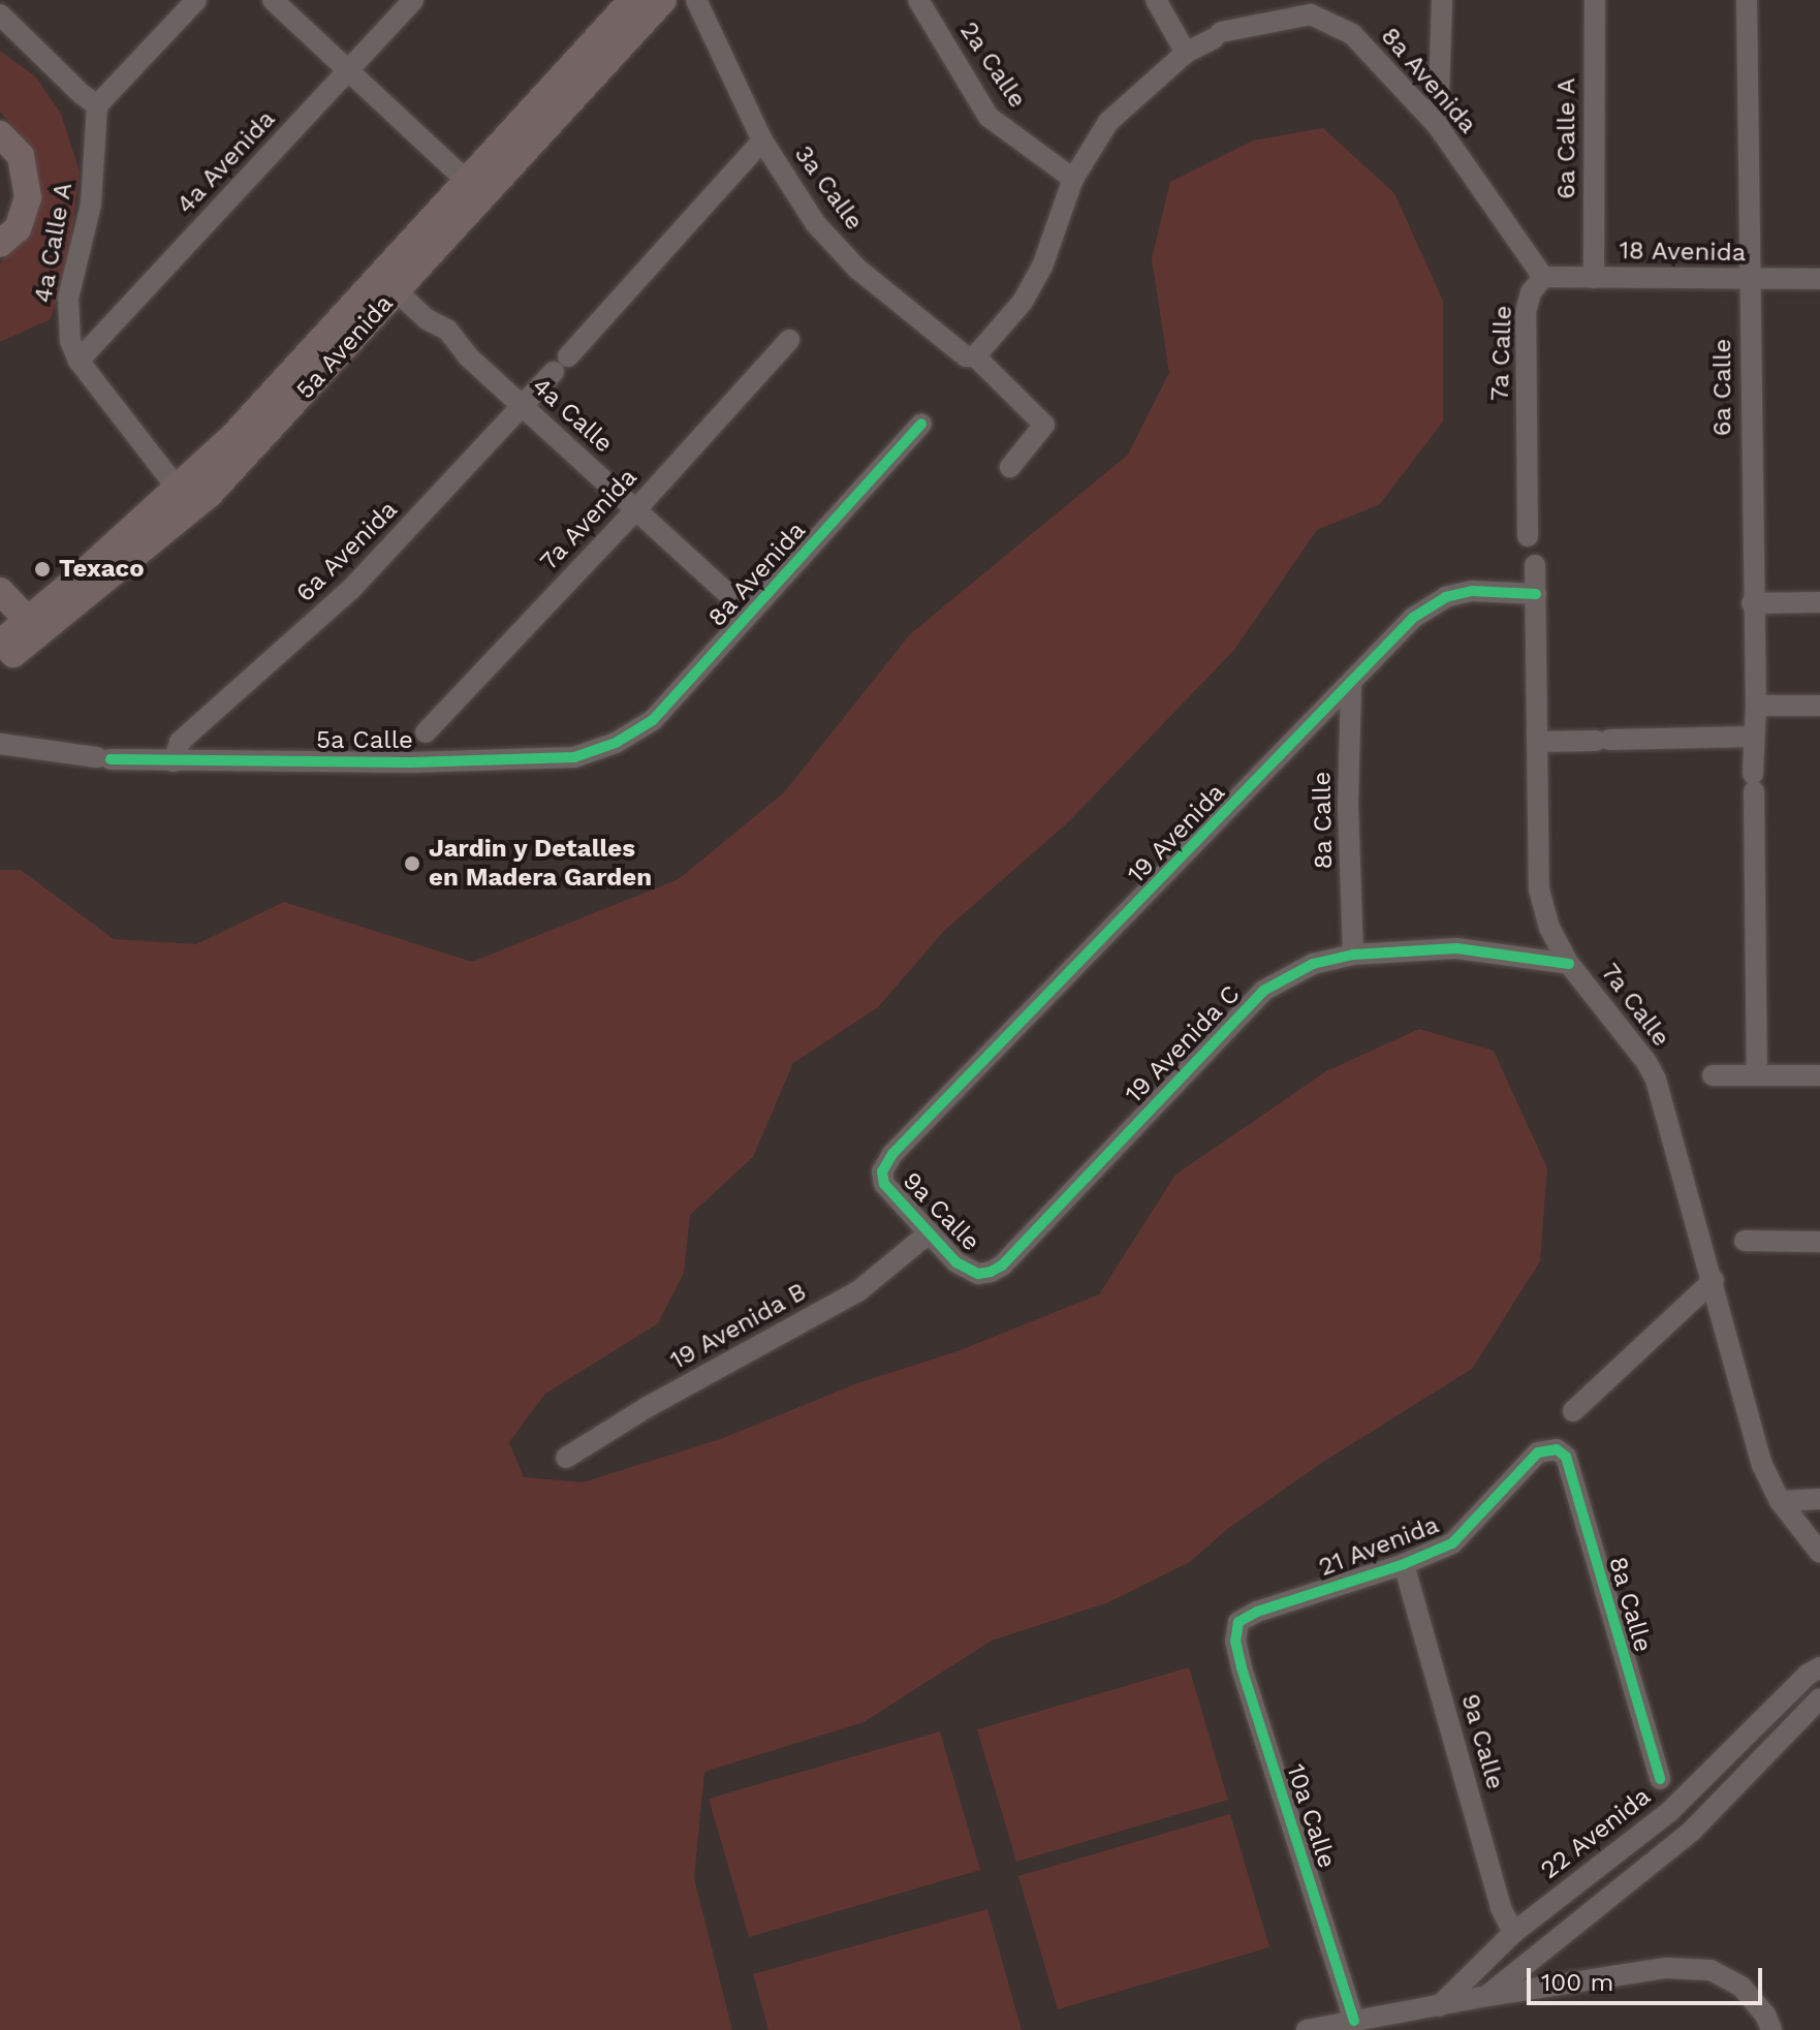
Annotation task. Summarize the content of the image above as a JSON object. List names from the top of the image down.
{
  "streets": {
    "main road": ["5a Avenida"],
    "street": [
      "2a Calle",
      "8a Avenida",
      "6a Calle A",
      "4a Avenida",
      "3a Calle",
      "4a Calle A",
      "18 Avenida",
      "7a Calle",
      "6a Calle",
      "4a Calle",
      "7a Avenida",
      "6a Avenida",
      "5a Calle",
      "8a Calle",
      "19 Avenida",
      "19 Avenida C",
      "9a Calle",
      "19 Avenida B",
      "21 Avenida",
      "10a Calle",
      "22 Avenida"
    ]
  },
  "crossings": [
    ["2a Calle", "8a Avenida"],
    ["8a Avenida", "3a Calle"],
    ["8a Avenida", "18 Avenida"],
    ["8a Avenida", "7a Calle"],
    ["8a Avenida", "4a Calle"],
    ["8a Avenida", "5a Calle"],
    ["6a Calle A", "18 Avenida"],
    ["4a Avenida", "4a Calle A"],
    ["3a Calle", "6a Avenida"],
    ["4a Calle A", "5a Avenida"],
    ["18 Avenida", "7a Calle"],
    ["18 Avenida", "6a Calle"],
    ["5a Avenida", "4a Calle"],
    ["7a Calle", "19 Avenida"],
    ["7a Calle", "19 Avenida C"],
    ["4a Calle", "7a Avenida"],
    ["4a Calle", "6a Avenida"],
    ["6a Avenida", "5a Calle"],
    ["8a Calle", "19 Avenida"],
    ["8a Calle", "19 Avenida C"],
    ["8a Calle", "21 Avenida"],
    ["19 Avenida", "9a Calle"],
    ["19 Avenida C", "9a Calle"],
    ["9a Calle", "19 Avenida B"],
    ["9a Calle", "21 Avenida"],
    ["9a Calle", "22 Avenida"],
    ["21 Avenida", "10a Calle"]
  ],
  "places": ["Texaco", "Jardin y Detalles en Madera Garden"],
  "scale_bar": "100 m"
}
